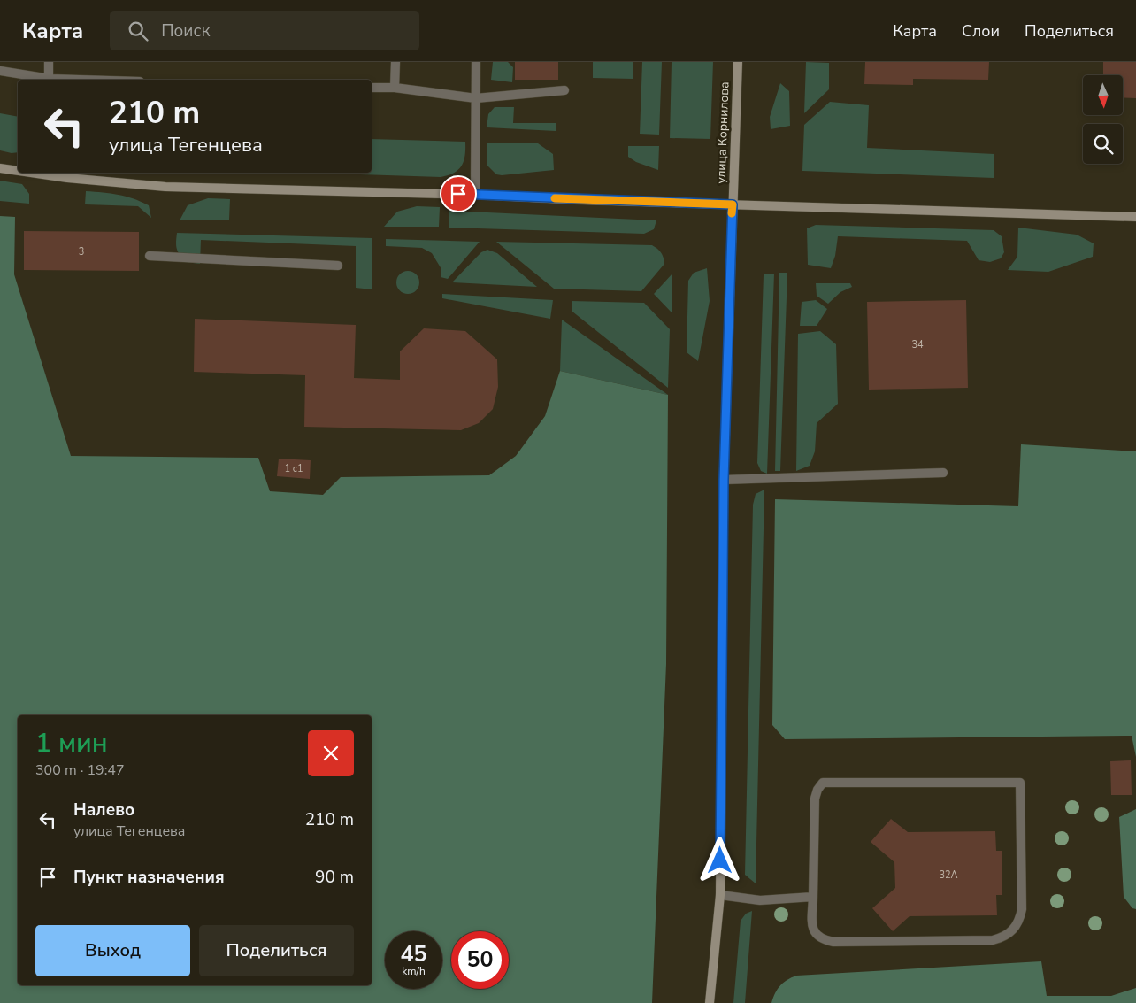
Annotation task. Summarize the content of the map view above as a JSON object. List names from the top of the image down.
{
  "streets": {
    "main road": ["улица Корнилова"]
  },
  "house_numbers": [
    "3",
    "34",
    "1 с1",
    "32А"
  ],
  "north": "bottom",
  "page": {
    "header": "Карта",
    "search": "Поиск",
    "nav": ["Карта", "Слои", "Поделиться"],
    "turn": ["210 m", "улица Тегенцева"],
    "heading": ["1 мин", "300 m · 19:47"],
    "list": [
      {
        "name": "Налево",
        "note": "улица Тегенцева",
        "value": "210 m"
      },
      {
        "name": "Пункт назначения",
        "value": "90 m"
      }
    ],
    "buttons": ["Выход", "Поделиться"],
    "speed": "45 km/h",
    "limit": "50"
  }
}
